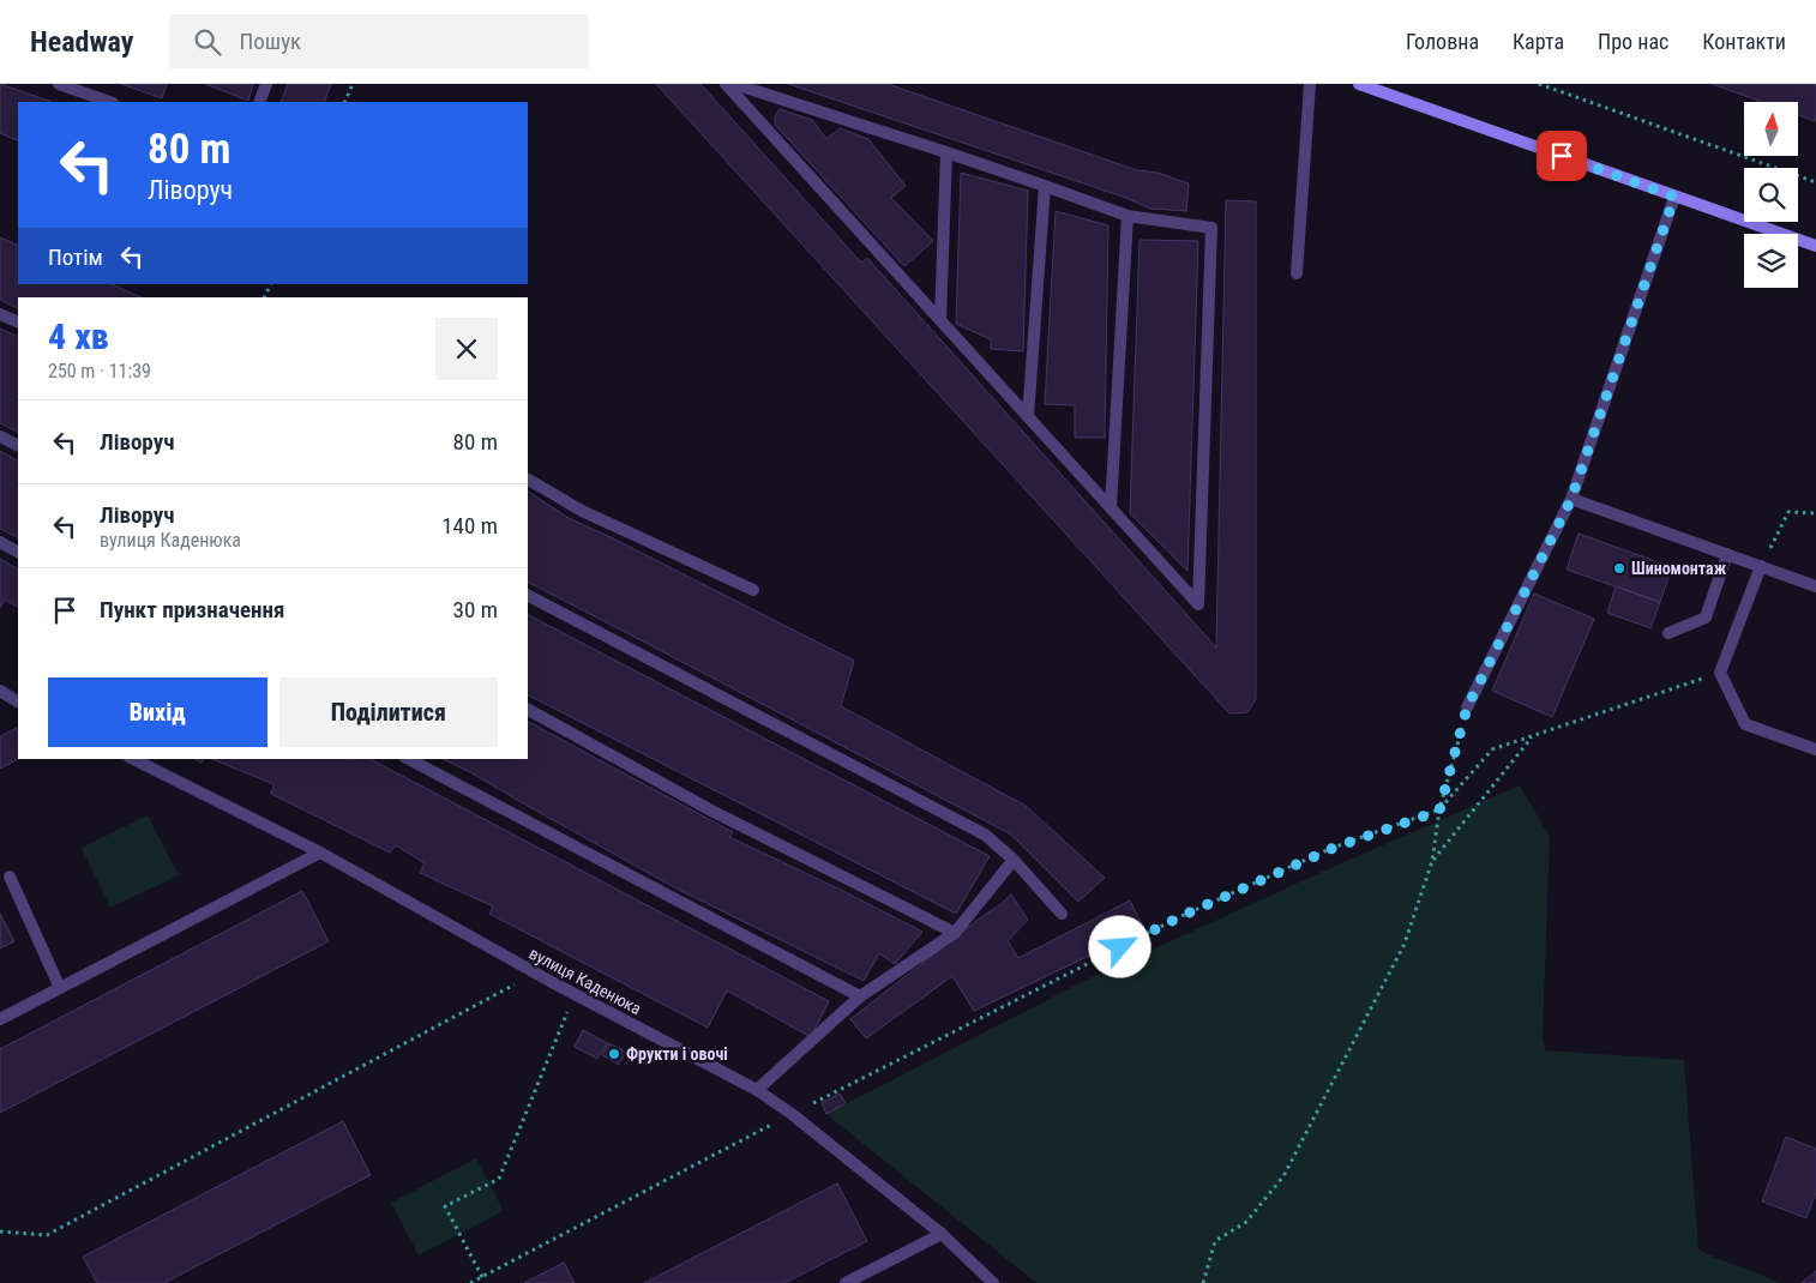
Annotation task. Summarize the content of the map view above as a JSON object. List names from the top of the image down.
{
  "streets": {
    "street": ["вулиця Каденюка"]
  },
  "places": ["Шиномонтаж", "Фрукти і овочі"],
  "north": "top",
  "page": {
    "header": "Headway",
    "search": "Пошук",
    "nav": [
      "Головна",
      "Карта",
      "Про нас",
      "Контакти"
    ],
    "turn": ["80 m", "Ліворуч"],
    "then": "Потім",
    "heading": ["4 хв", "250 m · 11:39"],
    "list": [
      {
        "name": "Ліворуч",
        "value": "80 m"
      },
      {
        "name": "Ліворуч",
        "note": "вулиця Каденюка",
        "value": "140 m"
      },
      {
        "name": "Пункт призначення",
        "value": "30 m"
      }
    ],
    "buttons": ["Вихід", "Поділитися"]
  }
}
